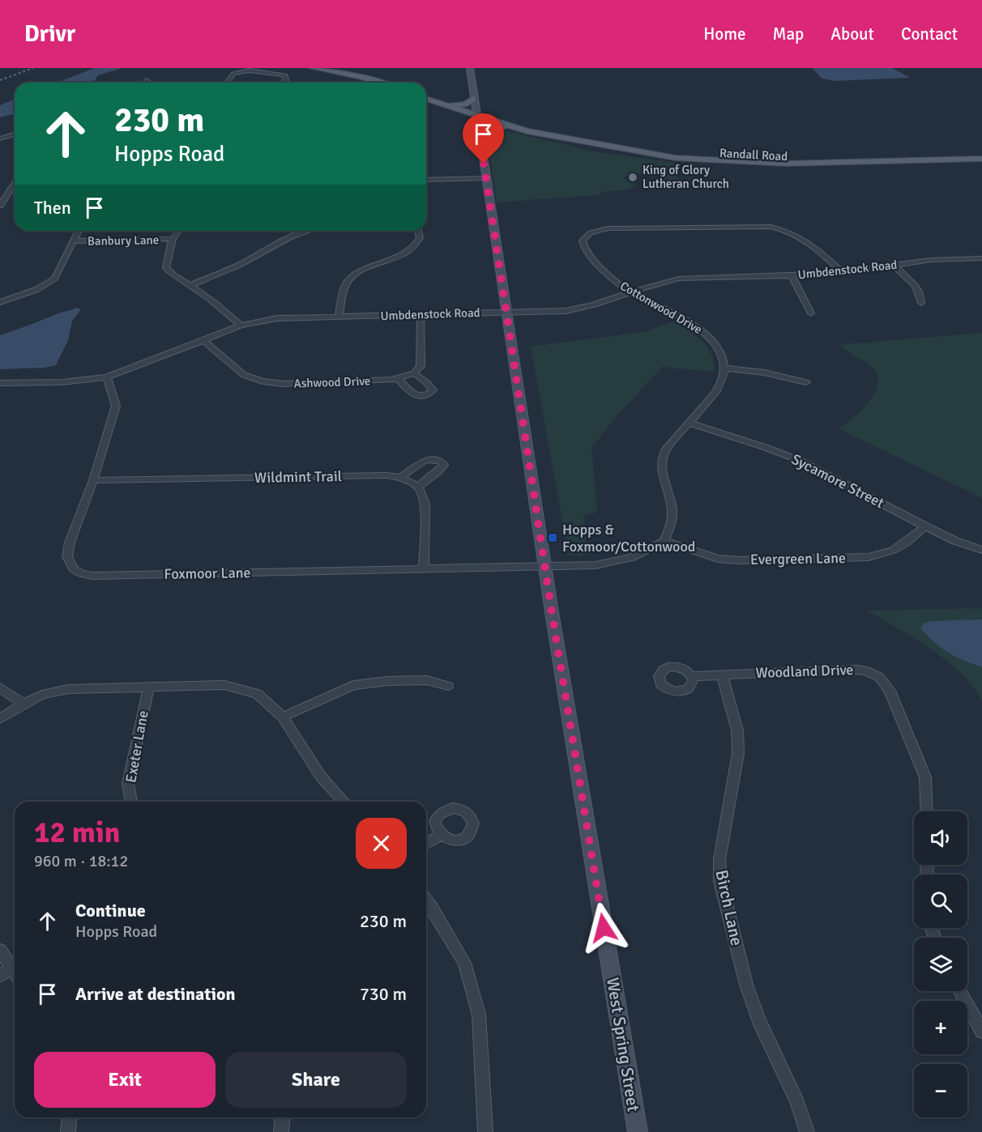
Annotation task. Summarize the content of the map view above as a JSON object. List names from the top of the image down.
{
  "streets": {
    "main road": ["Randall Road", "West Spring Street"],
    "street": [
      "Banbury Lane",
      "Umbdenstock Road",
      "Cottonwood Drive",
      "Ashwood Drive",
      "Wildmint Trail",
      "Sycamore Street",
      "Evergreen Lane",
      "Foxmoor Lane",
      "Woodland Drive",
      "Exeter Lane",
      "Birch Lane"
    ]
  },
  "crossings": [
    ["Randall Road", "West Spring Street"],
    ["Umbdenstock Road", "Cottonwood Drive"],
    ["Umbdenstock Road", "Ashwood Drive"],
    ["Umbdenstock Road", "Foxmoor Lane"],
    ["Umbdenstock Road", "West Spring Street"],
    ["Wildmint Trail", "Foxmoor Lane"],
    ["Sycamore Street", "Evergreen Lane"],
    ["Foxmoor Lane", "West Spring Street"],
    ["Woodland Drive", "Birch Lane"]
  ],
  "places": {
    "other": ["King of Glory Lutheran Church"],
    "transit": ["Hopps & Foxmoor/Cottonwood"]
  },
  "page": {
    "header": "Drivr",
    "nav": [
      "Home",
      "Map",
      "About",
      "Contact"
    ],
    "turn": ["230 m", "Hopps Road"],
    "then": "Then",
    "heading": ["12 min", "960 m · 18:12"],
    "map_buttons": ["+", "−"],
    "list": [
      {
        "name": "Continue",
        "note": "Hopps Road",
        "value": "230 m"
      },
      {
        "name": "Arrive at destination",
        "value": "730 m"
      }
    ],
    "buttons": ["Exit", "Share"]
  }
}
